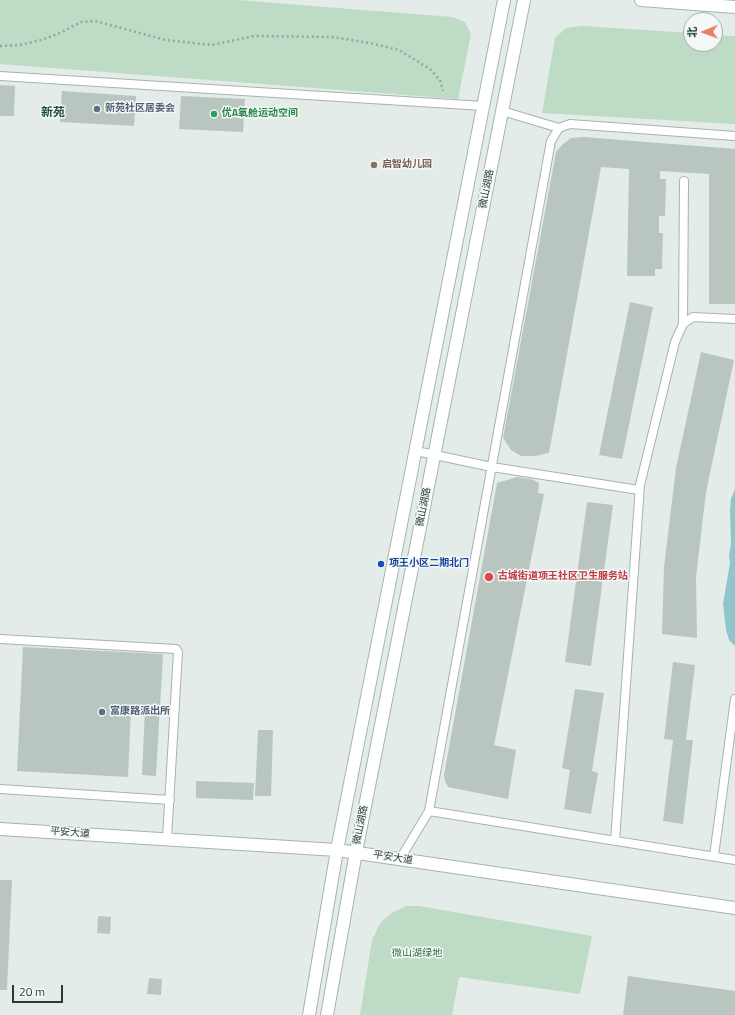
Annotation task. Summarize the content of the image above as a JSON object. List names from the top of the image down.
{
  "streets": {
    "street": ["微山湖路", "平安大道"]
  },
  "crossings": [
    ["微山湖路", "平安大道"]
  ],
  "districts": ["新苑"],
  "parks": ["微山湖绿地"],
  "places": [
    "新苑社区居委会",
    "优A氧舱运动空间",
    "启智幼儿园",
    "项王小区二期北门",
    "古城街道项王社区卫生服务站",
    "富康路派出所"
  ],
  "scale_bar": "20 m",
  "north": "left"
}
